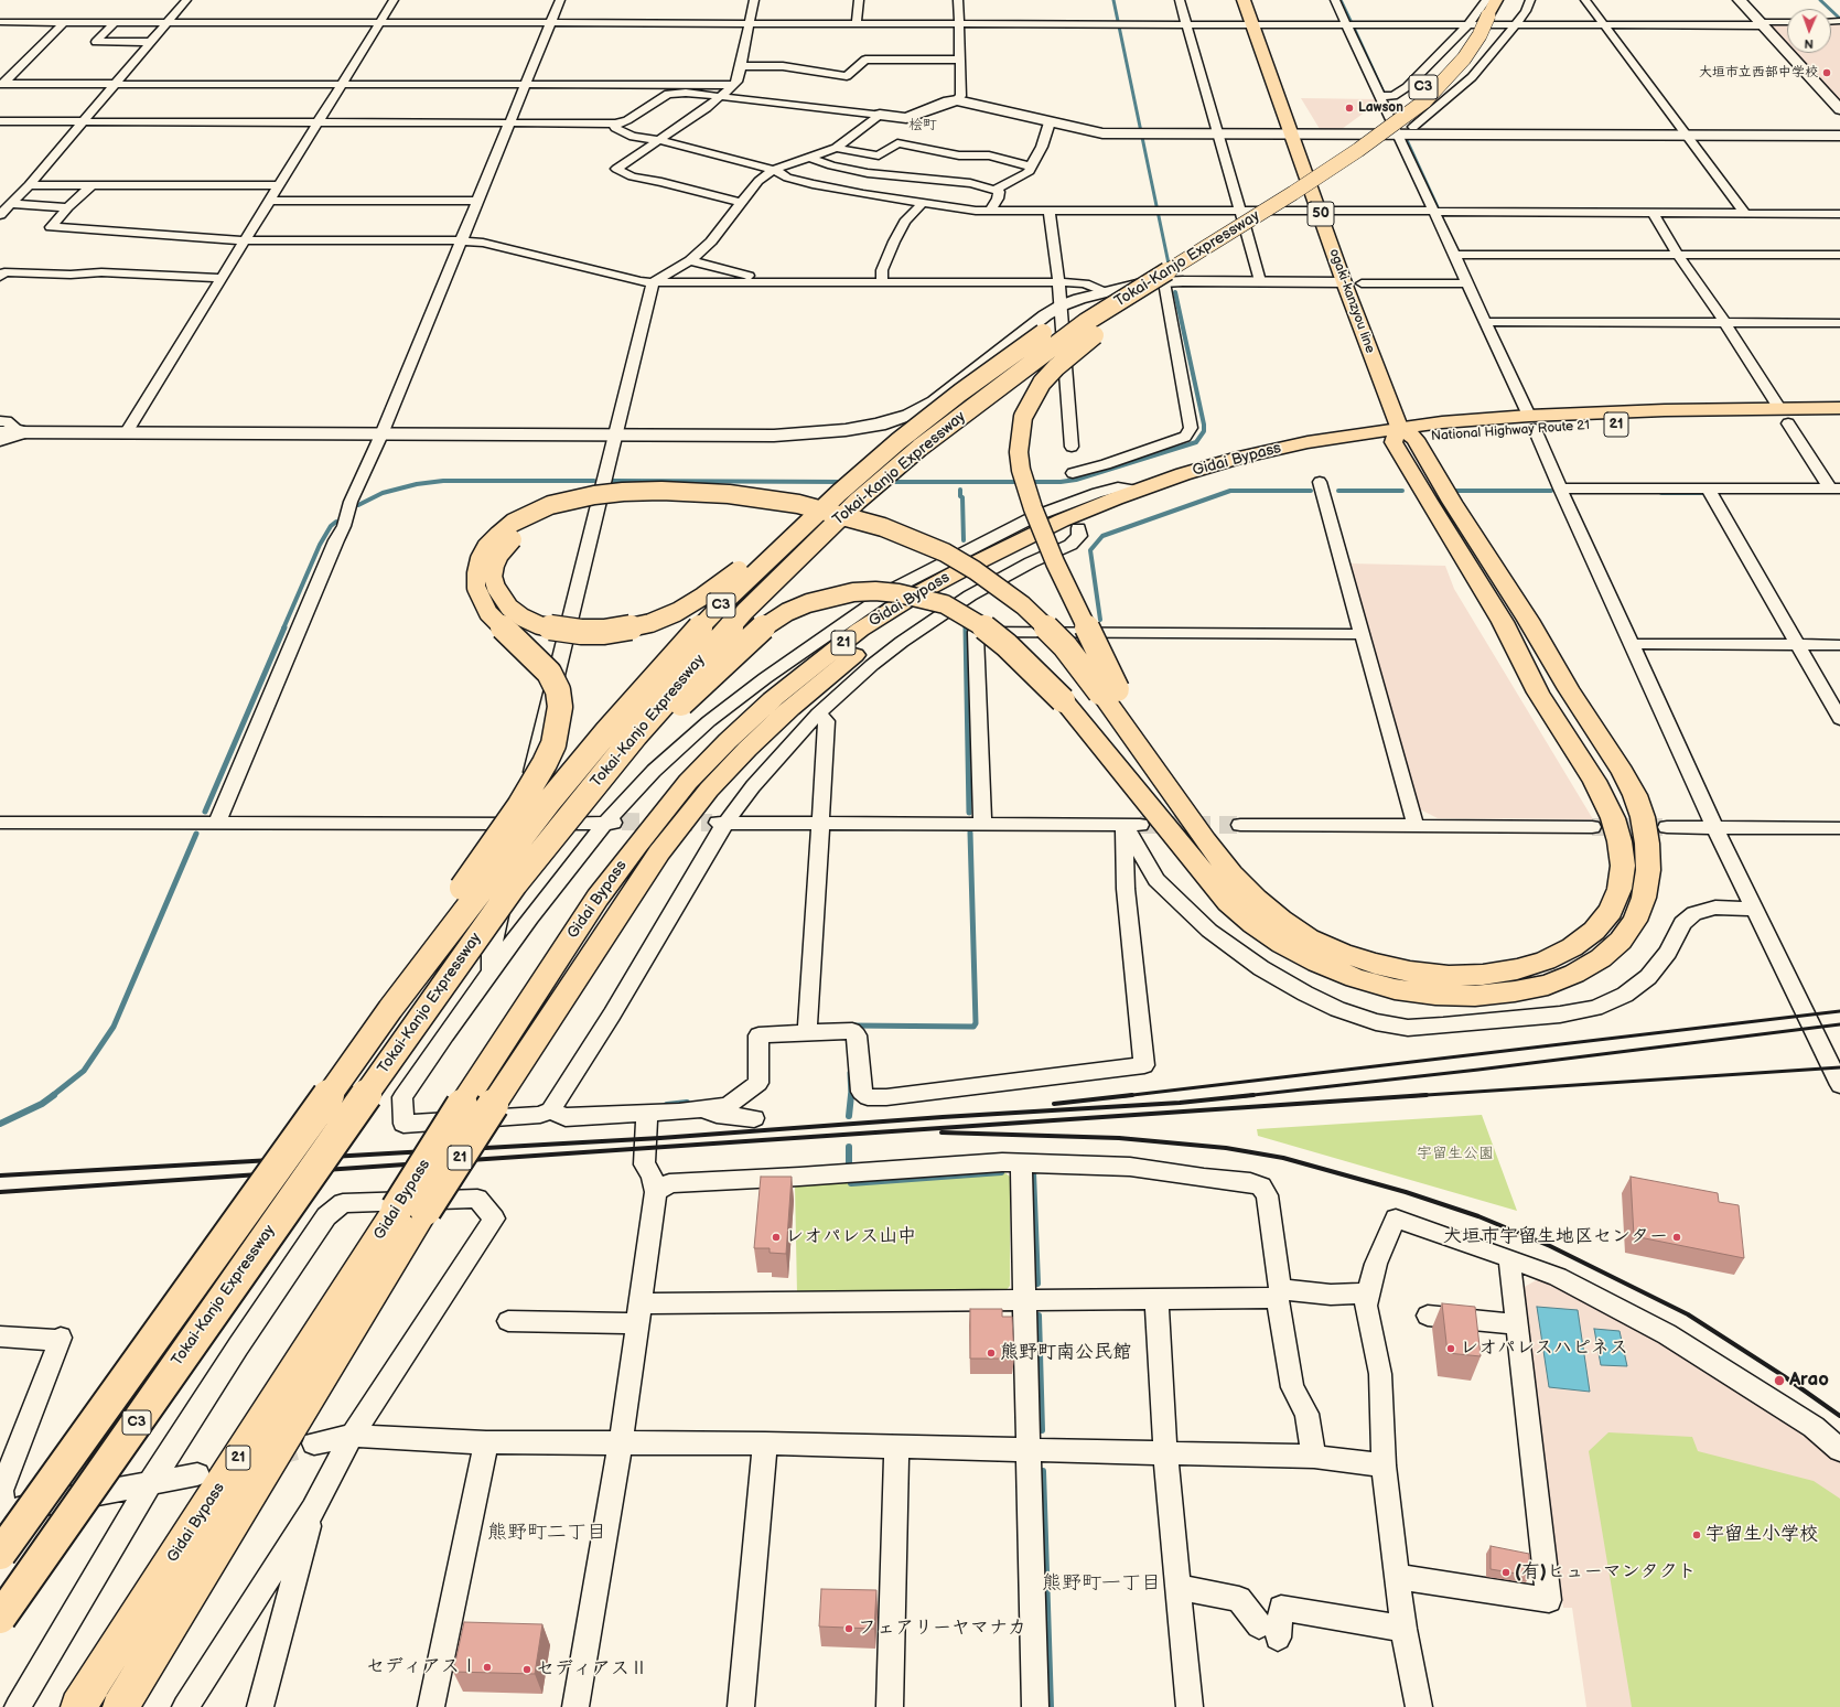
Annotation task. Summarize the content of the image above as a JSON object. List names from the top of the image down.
{
  "streets": {
    "main road": [
      "C3",
      "50",
      "Tokai-Kanjo Expressway",
      "ogaki-kanzyou line",
      "21",
      "National Highway Route 21",
      "Gidai Bypass"
    ]
  },
  "crossings": [
    ["ogaki-kanzyou line", "National Highway Route 21"],
    ["ogaki-kanzyou line", "Gidai Bypass"],
    ["National Highway Route 21", "Gidai Bypass"]
  ],
  "districts": ["桧町", "熊野町二丁目", "熊野町一丁目"],
  "parks": ["宇留生公園"],
  "places": [
    "大垣市立西部中学校",
    "Lawson",
    "レオパレス山中",
    "大垣市宇留生地区センター",
    "レオパレスハピネス",
    "熊野町南公民館",
    "Arao",
    "宇留生小学校",
    "(有)ヒューマンタクト",
    "フェアリーヤマナカ",
    "セディアスⅠ",
    "セディアスⅡ"
  ],
  "north": "bottom"
}
